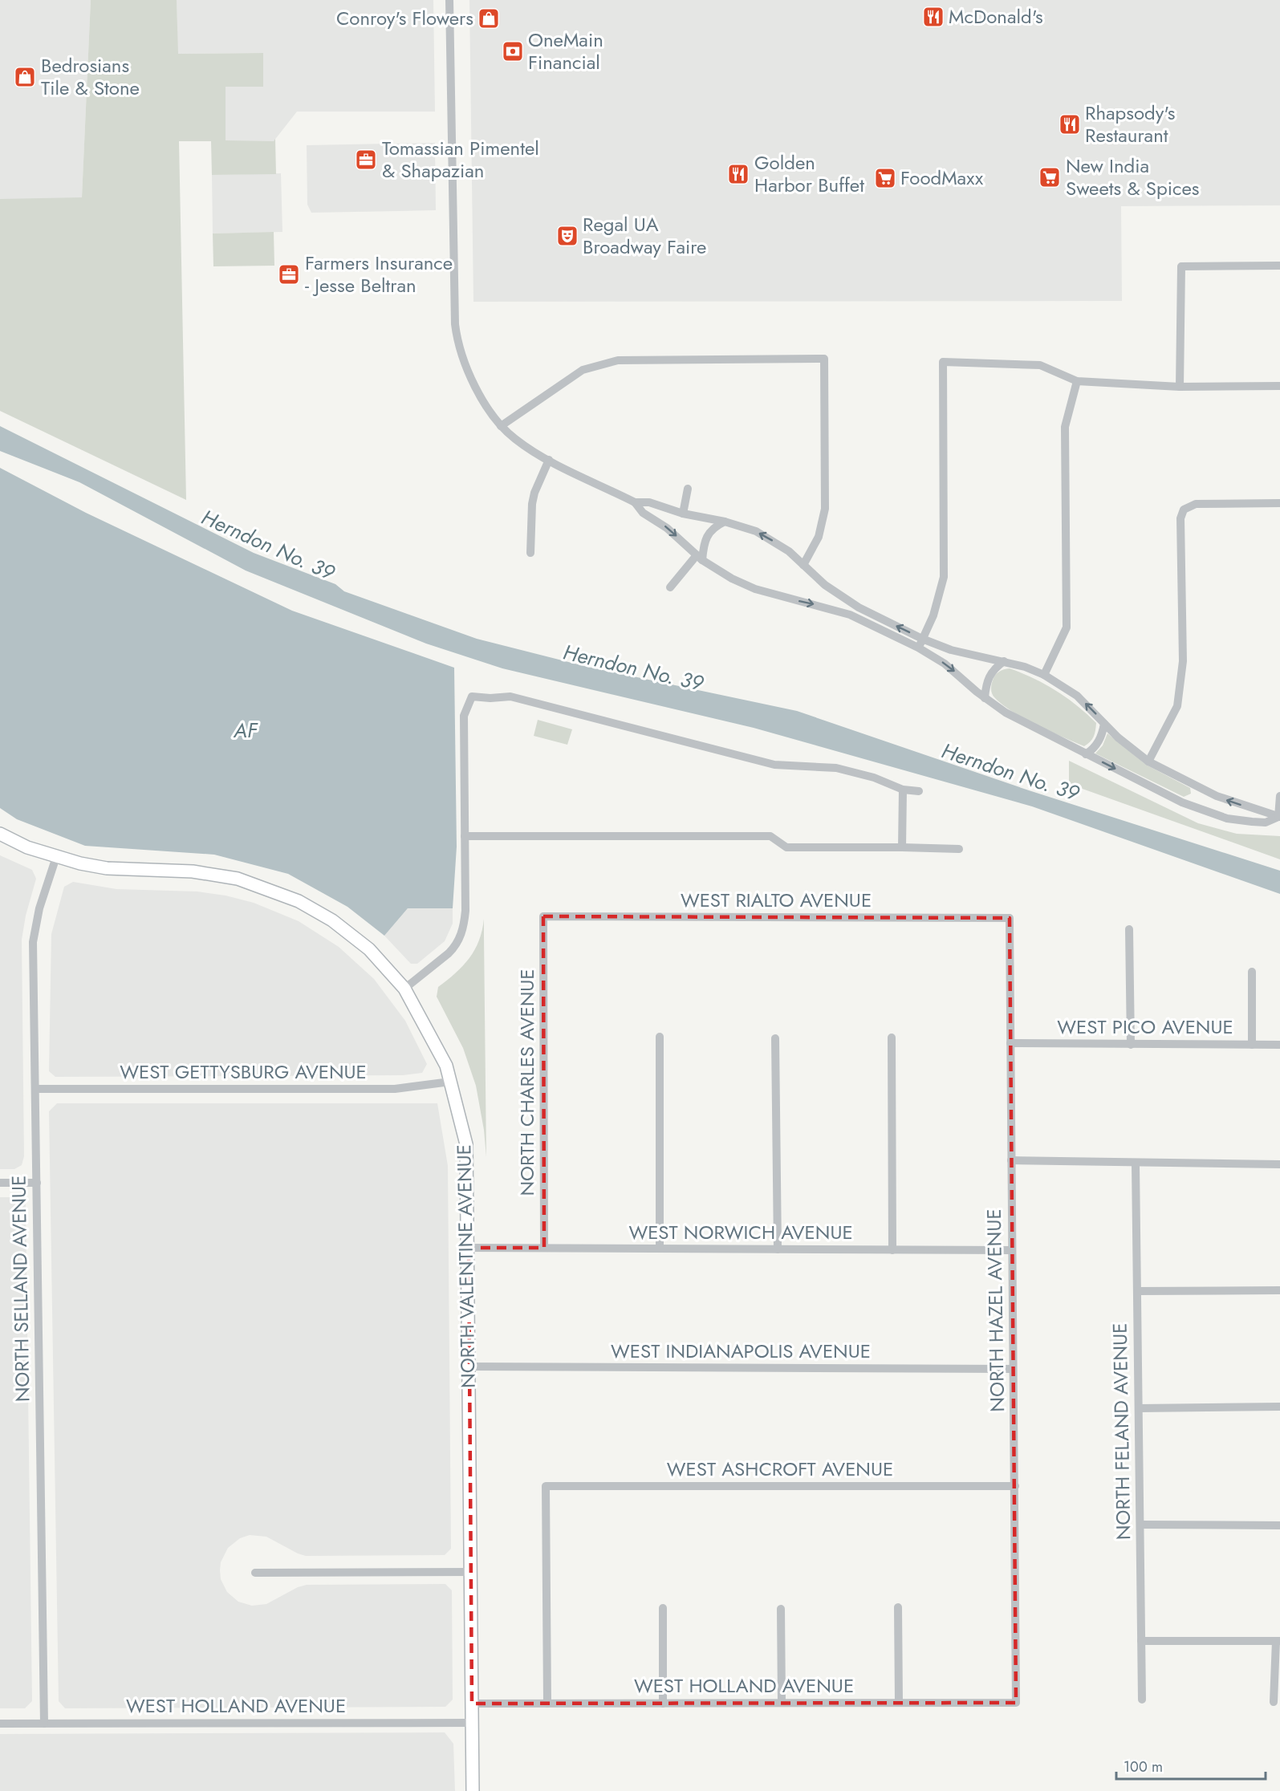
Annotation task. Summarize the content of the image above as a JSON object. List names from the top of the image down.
{
  "streets": {
    "street": [
      "WEST RIALTO AVENUE",
      "WEST PICO AVENUE",
      "WEST GETTYSBURG AVENUE",
      "NORTH CHARLES AVENUE",
      "WEST NORWICH AVENUE",
      "NORTH VALENTINE AVENUE",
      "NORTH SELLAND AVENUE",
      "NORTH HAZEL AVENUE",
      "WEST INDIANAPOLIS AVENUE",
      "NORTH FELAND AVENUE",
      "WEST ASHCROFT AVENUE",
      "WEST HOLLAND AVENUE"
    ]
  },
  "crossings": [
    ["WEST RIALTO AVENUE", "NORTH CHARLES AVENUE"],
    ["WEST RIALTO AVENUE", "NORTH HAZEL AVENUE"],
    ["WEST PICO AVENUE", "NORTH HAZEL AVENUE"],
    ["WEST GETTYSBURG AVENUE", "NORTH VALENTINE AVENUE"],
    ["WEST GETTYSBURG AVENUE", "NORTH SELLAND AVENUE"],
    ["NORTH CHARLES AVENUE", "WEST NORWICH AVENUE"],
    ["WEST NORWICH AVENUE", "NORTH VALENTINE AVENUE"],
    ["WEST NORWICH AVENUE", "NORTH HAZEL AVENUE"],
    ["NORTH VALENTINE AVENUE", "NORTH SELLAND AVENUE"],
    ["NORTH VALENTINE AVENUE", "WEST INDIANAPOLIS AVENUE"],
    ["NORTH VALENTINE AVENUE", "WEST HOLLAND AVENUE"],
    ["NORTH SELLAND AVENUE", "WEST HOLLAND AVENUE"],
    ["NORTH HAZEL AVENUE", "WEST INDIANAPOLIS AVENUE"],
    ["NORTH HAZEL AVENUE", "WEST ASHCROFT AVENUE"],
    ["NORTH HAZEL AVENUE", "WEST HOLLAND AVENUE"],
    ["WEST ASHCROFT AVENUE", "WEST HOLLAND AVENUE"]
  ],
  "water": ["Herndon No. 39", "AF"],
  "places": {
    "restaurant": ["McDonald's", "Rhapsody's Restaurant", "Golden Harbor Buffet"],
    "shop": ["Conroy's Flowers", "Bedrosians Tile & Stone"],
    "bank": ["OneMain Financial"],
    "office": ["Tomassian Pimentel & Shapazian", "Farmers Insurance - Jesse Beltran"],
    "supermarket": ["New India Sweets & Spices", "FoodMaxx"],
    "theatre": ["Regal UA Broadway Faire"]
  },
  "scale_bar": "100 m"
}
